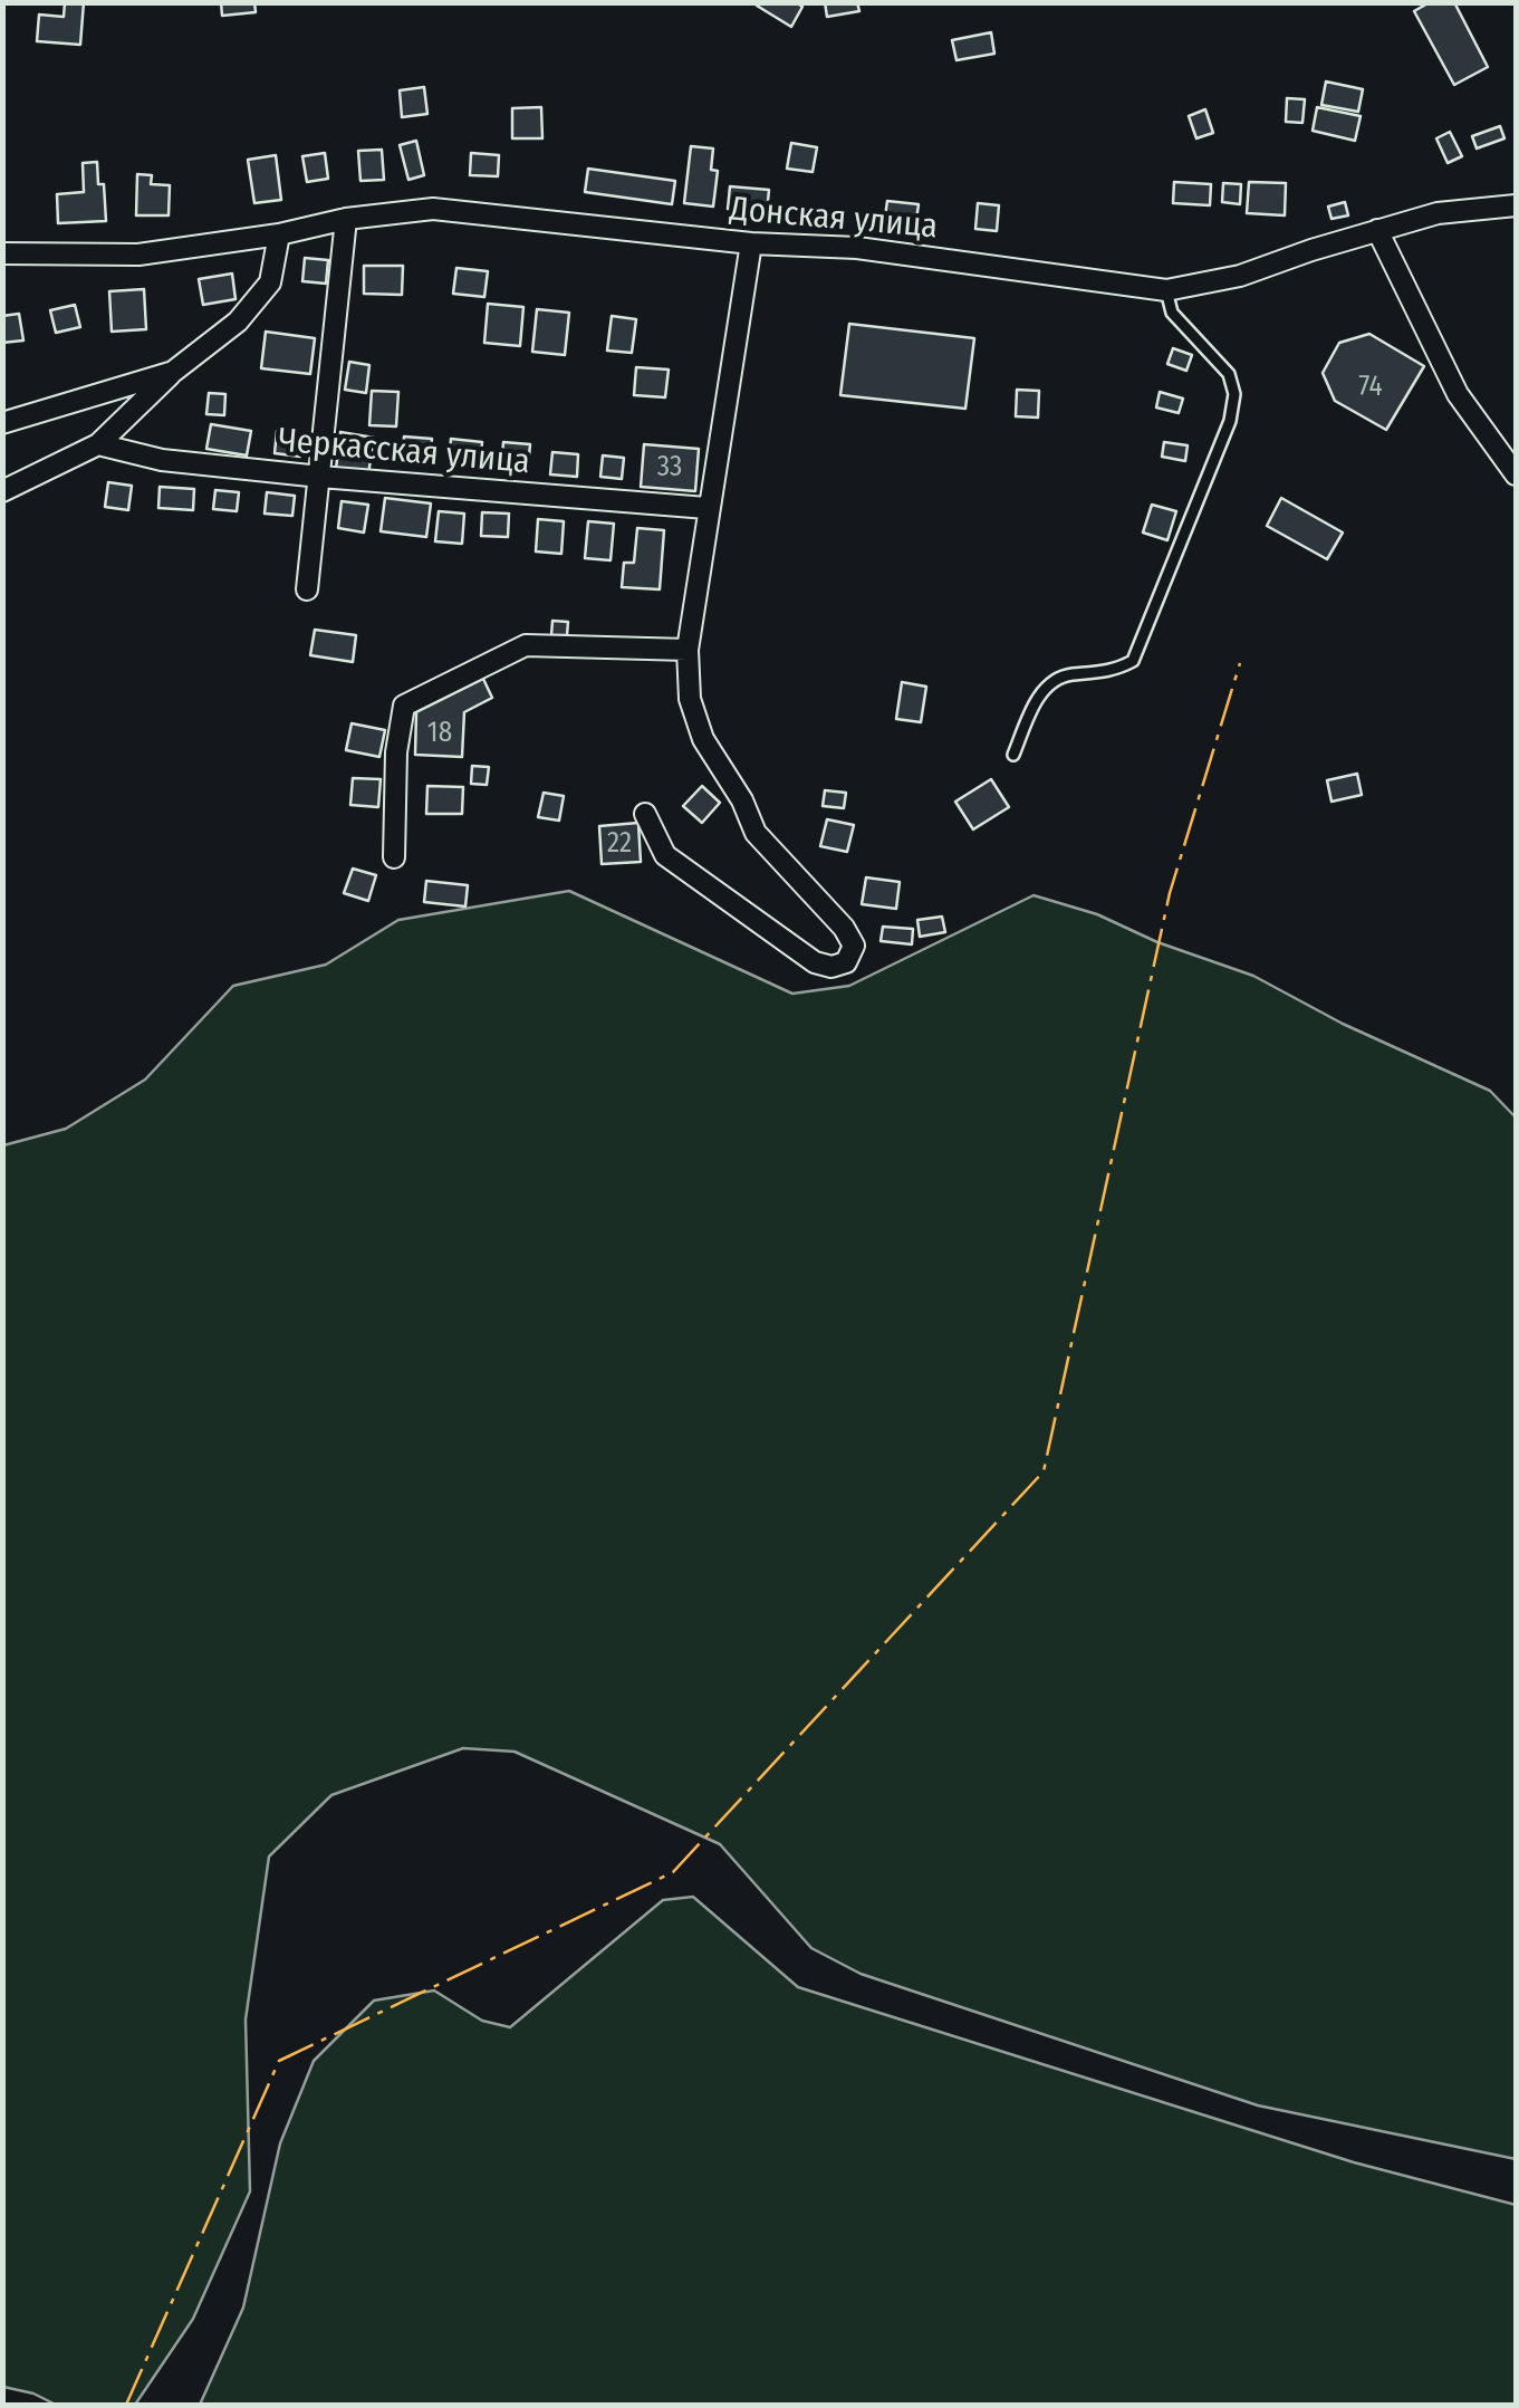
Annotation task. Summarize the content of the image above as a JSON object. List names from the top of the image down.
{
  "streets": {
    "street": ["Донская улица", "Черкасская улица"]
  },
  "house_numbers": [
    "74",
    "33",
    "18",
    "22"
  ]
}
